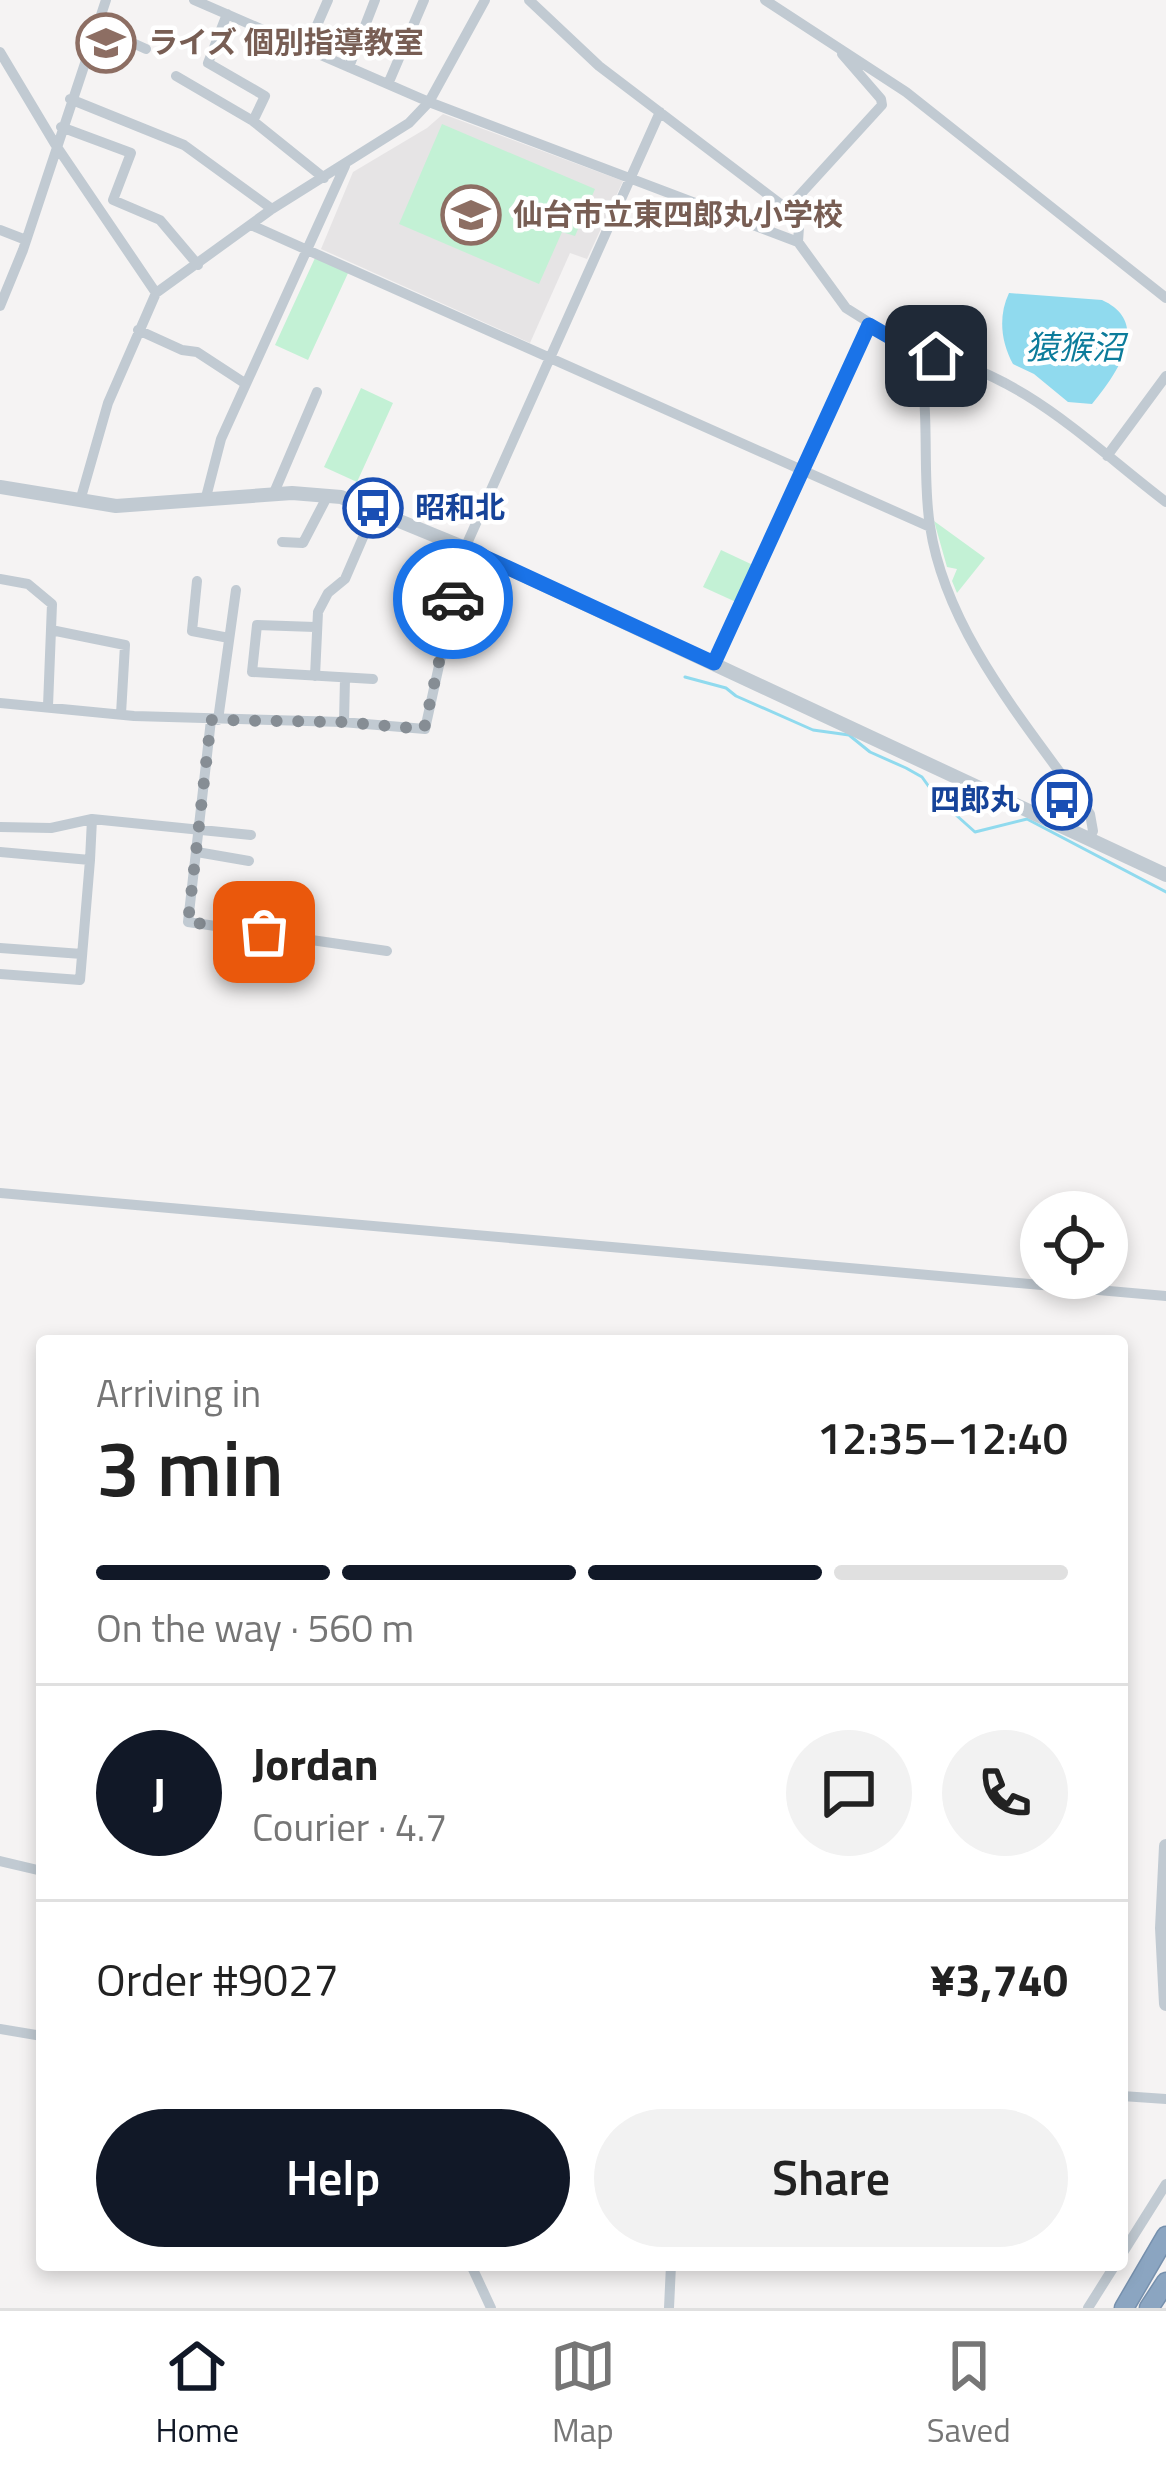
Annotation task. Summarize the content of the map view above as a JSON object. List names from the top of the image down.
{
  "water": ["猿猴沼"],
  "places": {
    "school or university": ["ライズ 個別指導教室", "仙台市立東四郎丸小学校"],
    "bus stop": ["昭和北", "四郎丸"]
  },
  "page": {
    "heading": ["3 min", "Arriving in", "12:35–12:40"],
    "panel": [
      "Jordan",
      "Courier · 4.7",
      "Order #9027",
      "¥3,740"
    ],
    "bar": "On the way · 560 m",
    "round": "J",
    "buttons": ["Help", "Share"],
    "tabs": ["Home", "Map", "Saved"]
  }
}
